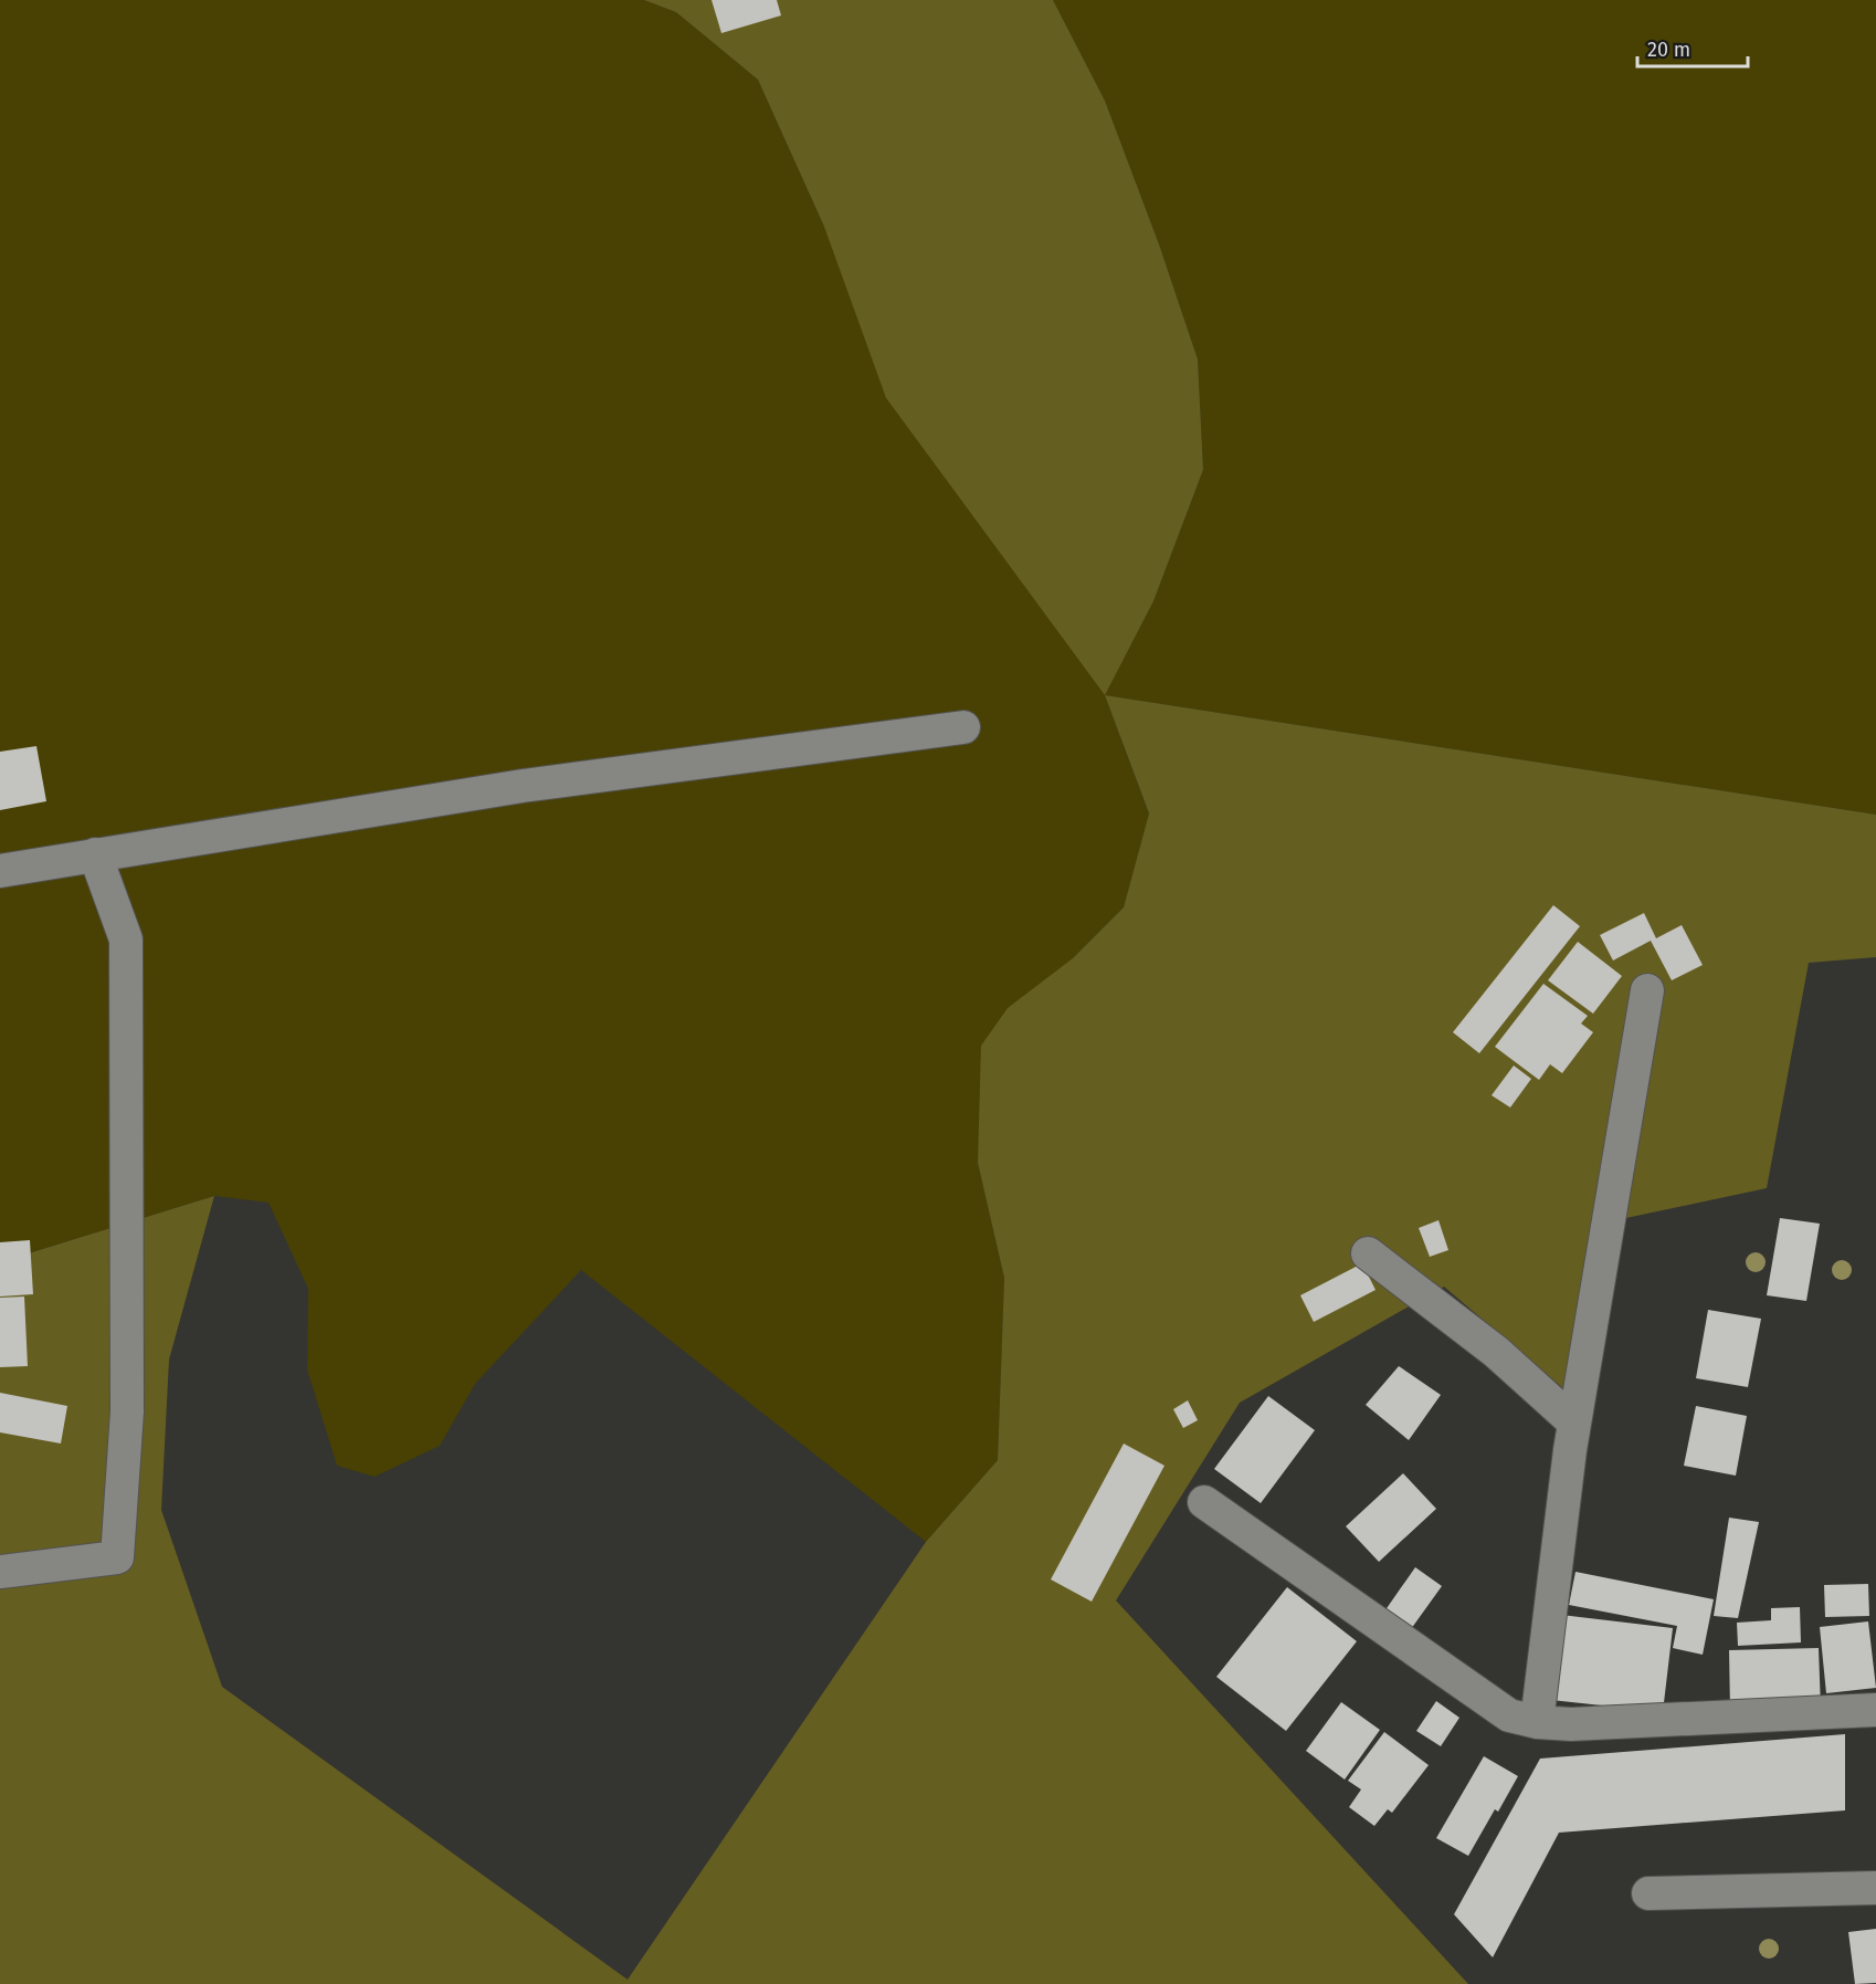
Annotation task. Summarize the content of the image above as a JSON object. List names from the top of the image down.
{
  "scale_bar": "20 m"
}
